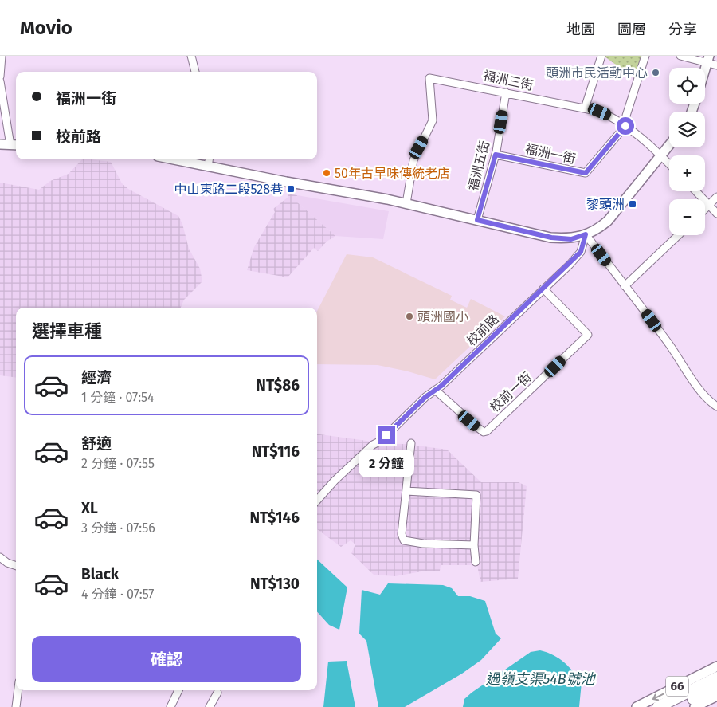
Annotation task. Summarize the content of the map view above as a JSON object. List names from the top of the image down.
{
  "streets": {
    "highway": ["66"],
    "street": [
      "福洲三街",
      "福洲一街",
      "福洲五街",
      "校前路",
      "校前一街"
    ]
  },
  "crossings": [
    ["福洲三街", "福洲一街"],
    ["福洲三街", "福洲五街"],
    ["福洲一街", "福洲五街"],
    ["校前路", "校前一街"]
  ],
  "water": ["過嶺支渠54B號池"],
  "places": {
    "other": ["頭洲市民活動中心", "50年古早味傳統老店", "頭洲國小"],
    "transit": ["中山東路二段528巷", "黎頭洲"]
  },
  "page": {
    "header": "Movio",
    "nav": ["地圖", "圖層", "分享"],
    "map_buttons": ["+", "−"],
    "banner": ["福洲一街", "校前路"],
    "heading": "選擇車種",
    "list": [
      {
        "name": "經濟",
        "note": "1 分鐘 · 07:54",
        "value": "NT$86"
      },
      {
        "name": "舒適",
        "note": "2 分鐘 · 07:55",
        "value": "NT$116"
      },
      {
        "name": "XL",
        "note": "3 分鐘 · 07:56",
        "value": "NT$146"
      },
      {
        "name": "Black",
        "note": "4 分鐘 · 07:57",
        "value": "NT$130"
      }
    ],
    "bubble": "2 分鐘",
    "buttons": "確認"
  }
}
